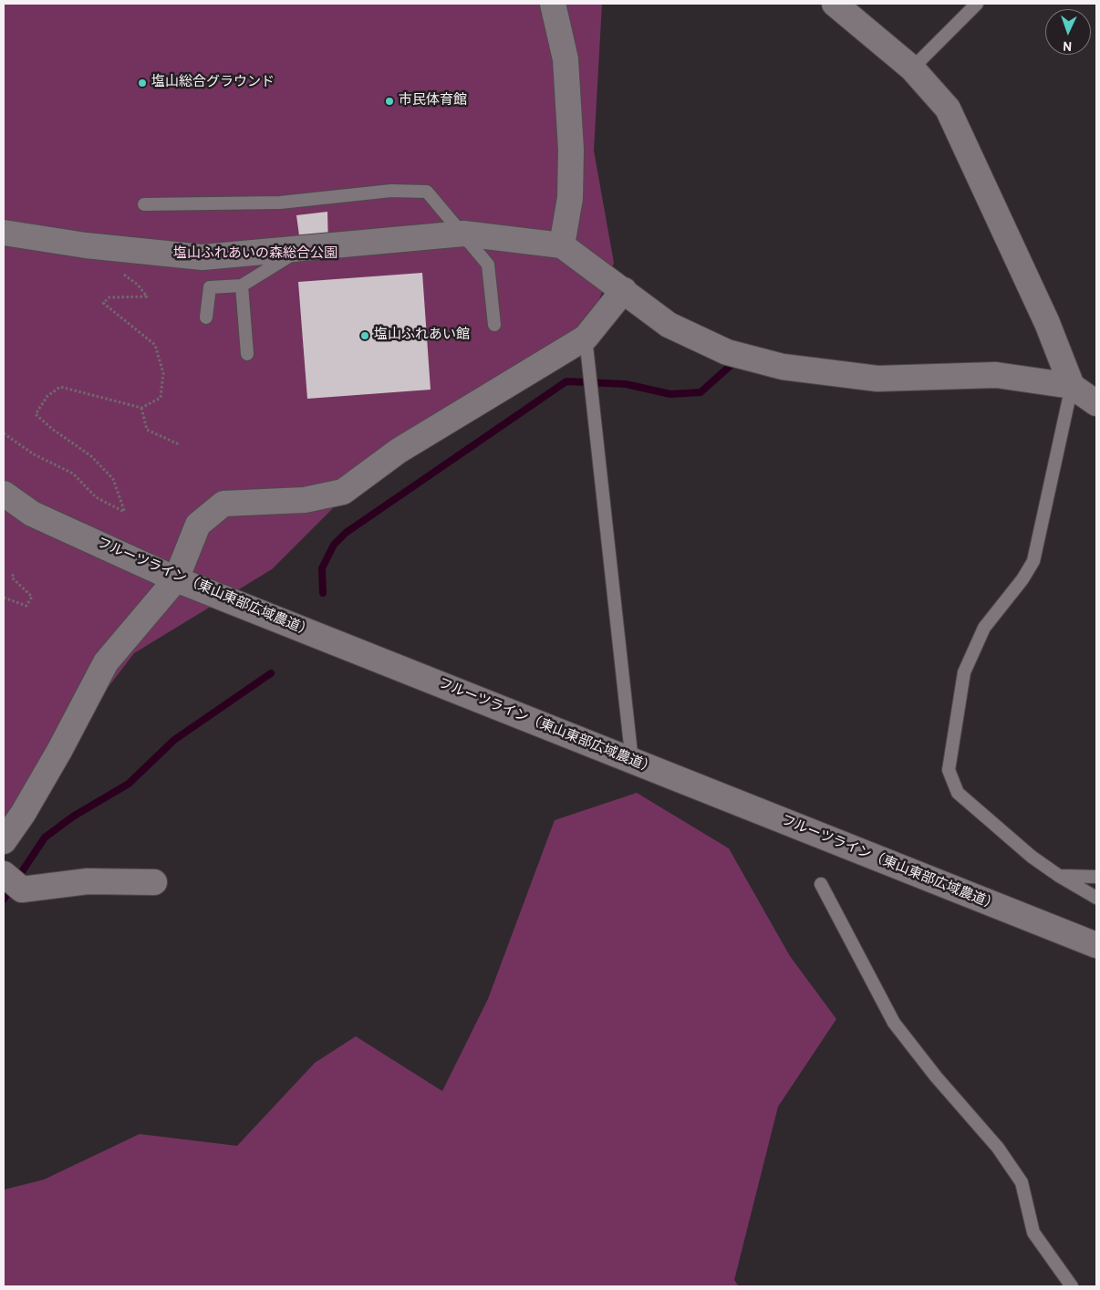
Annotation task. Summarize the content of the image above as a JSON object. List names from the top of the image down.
{
  "streets": {
    "street": ["フルーツライン（東山東部広域農道）"]
  },
  "parks": ["塩山ふれあいの森総合公園"],
  "places": ["塩山総合グラウンド", "市民体育館", "塩山ふれあい館"],
  "north": "bottom"
}
